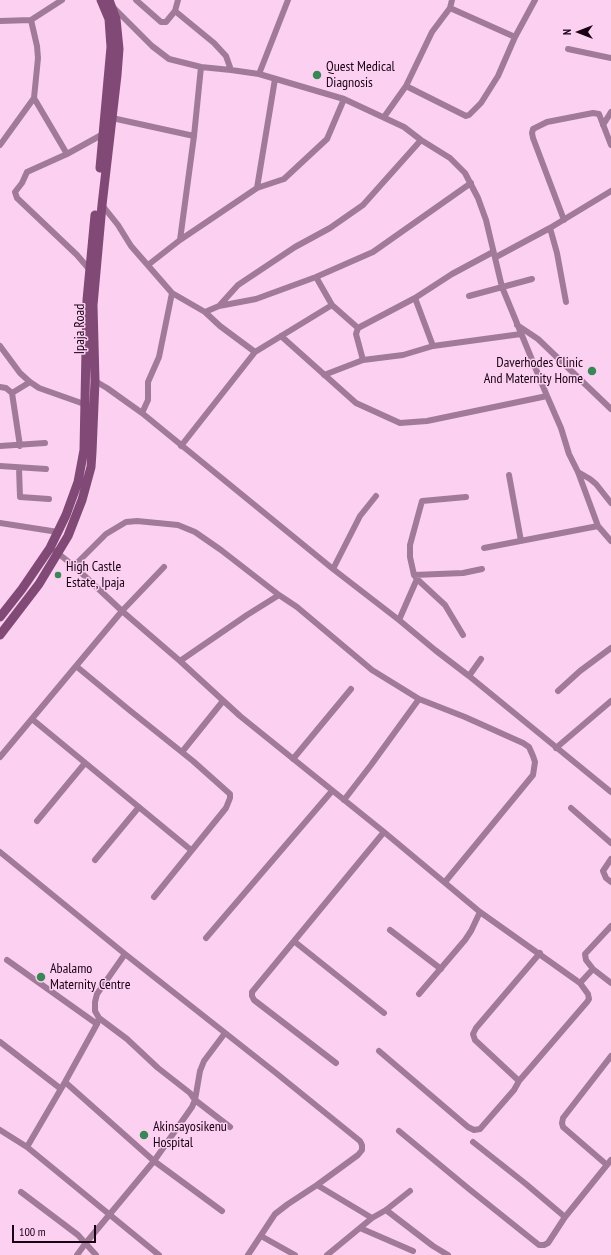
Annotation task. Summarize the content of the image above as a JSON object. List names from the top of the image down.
{
  "streets": {
    "main road": ["Ipaja Road"]
  },
  "places": [
    "Quest Medical Diagnosis",
    "Daverhodes Clinic And Maternity Home",
    "High Castle Estate, Ipaja",
    "Abalamo Maternity Centre",
    "Akinsayosikenu Hospital"
  ],
  "scale_bar": "100 m",
  "north": "left"
}
